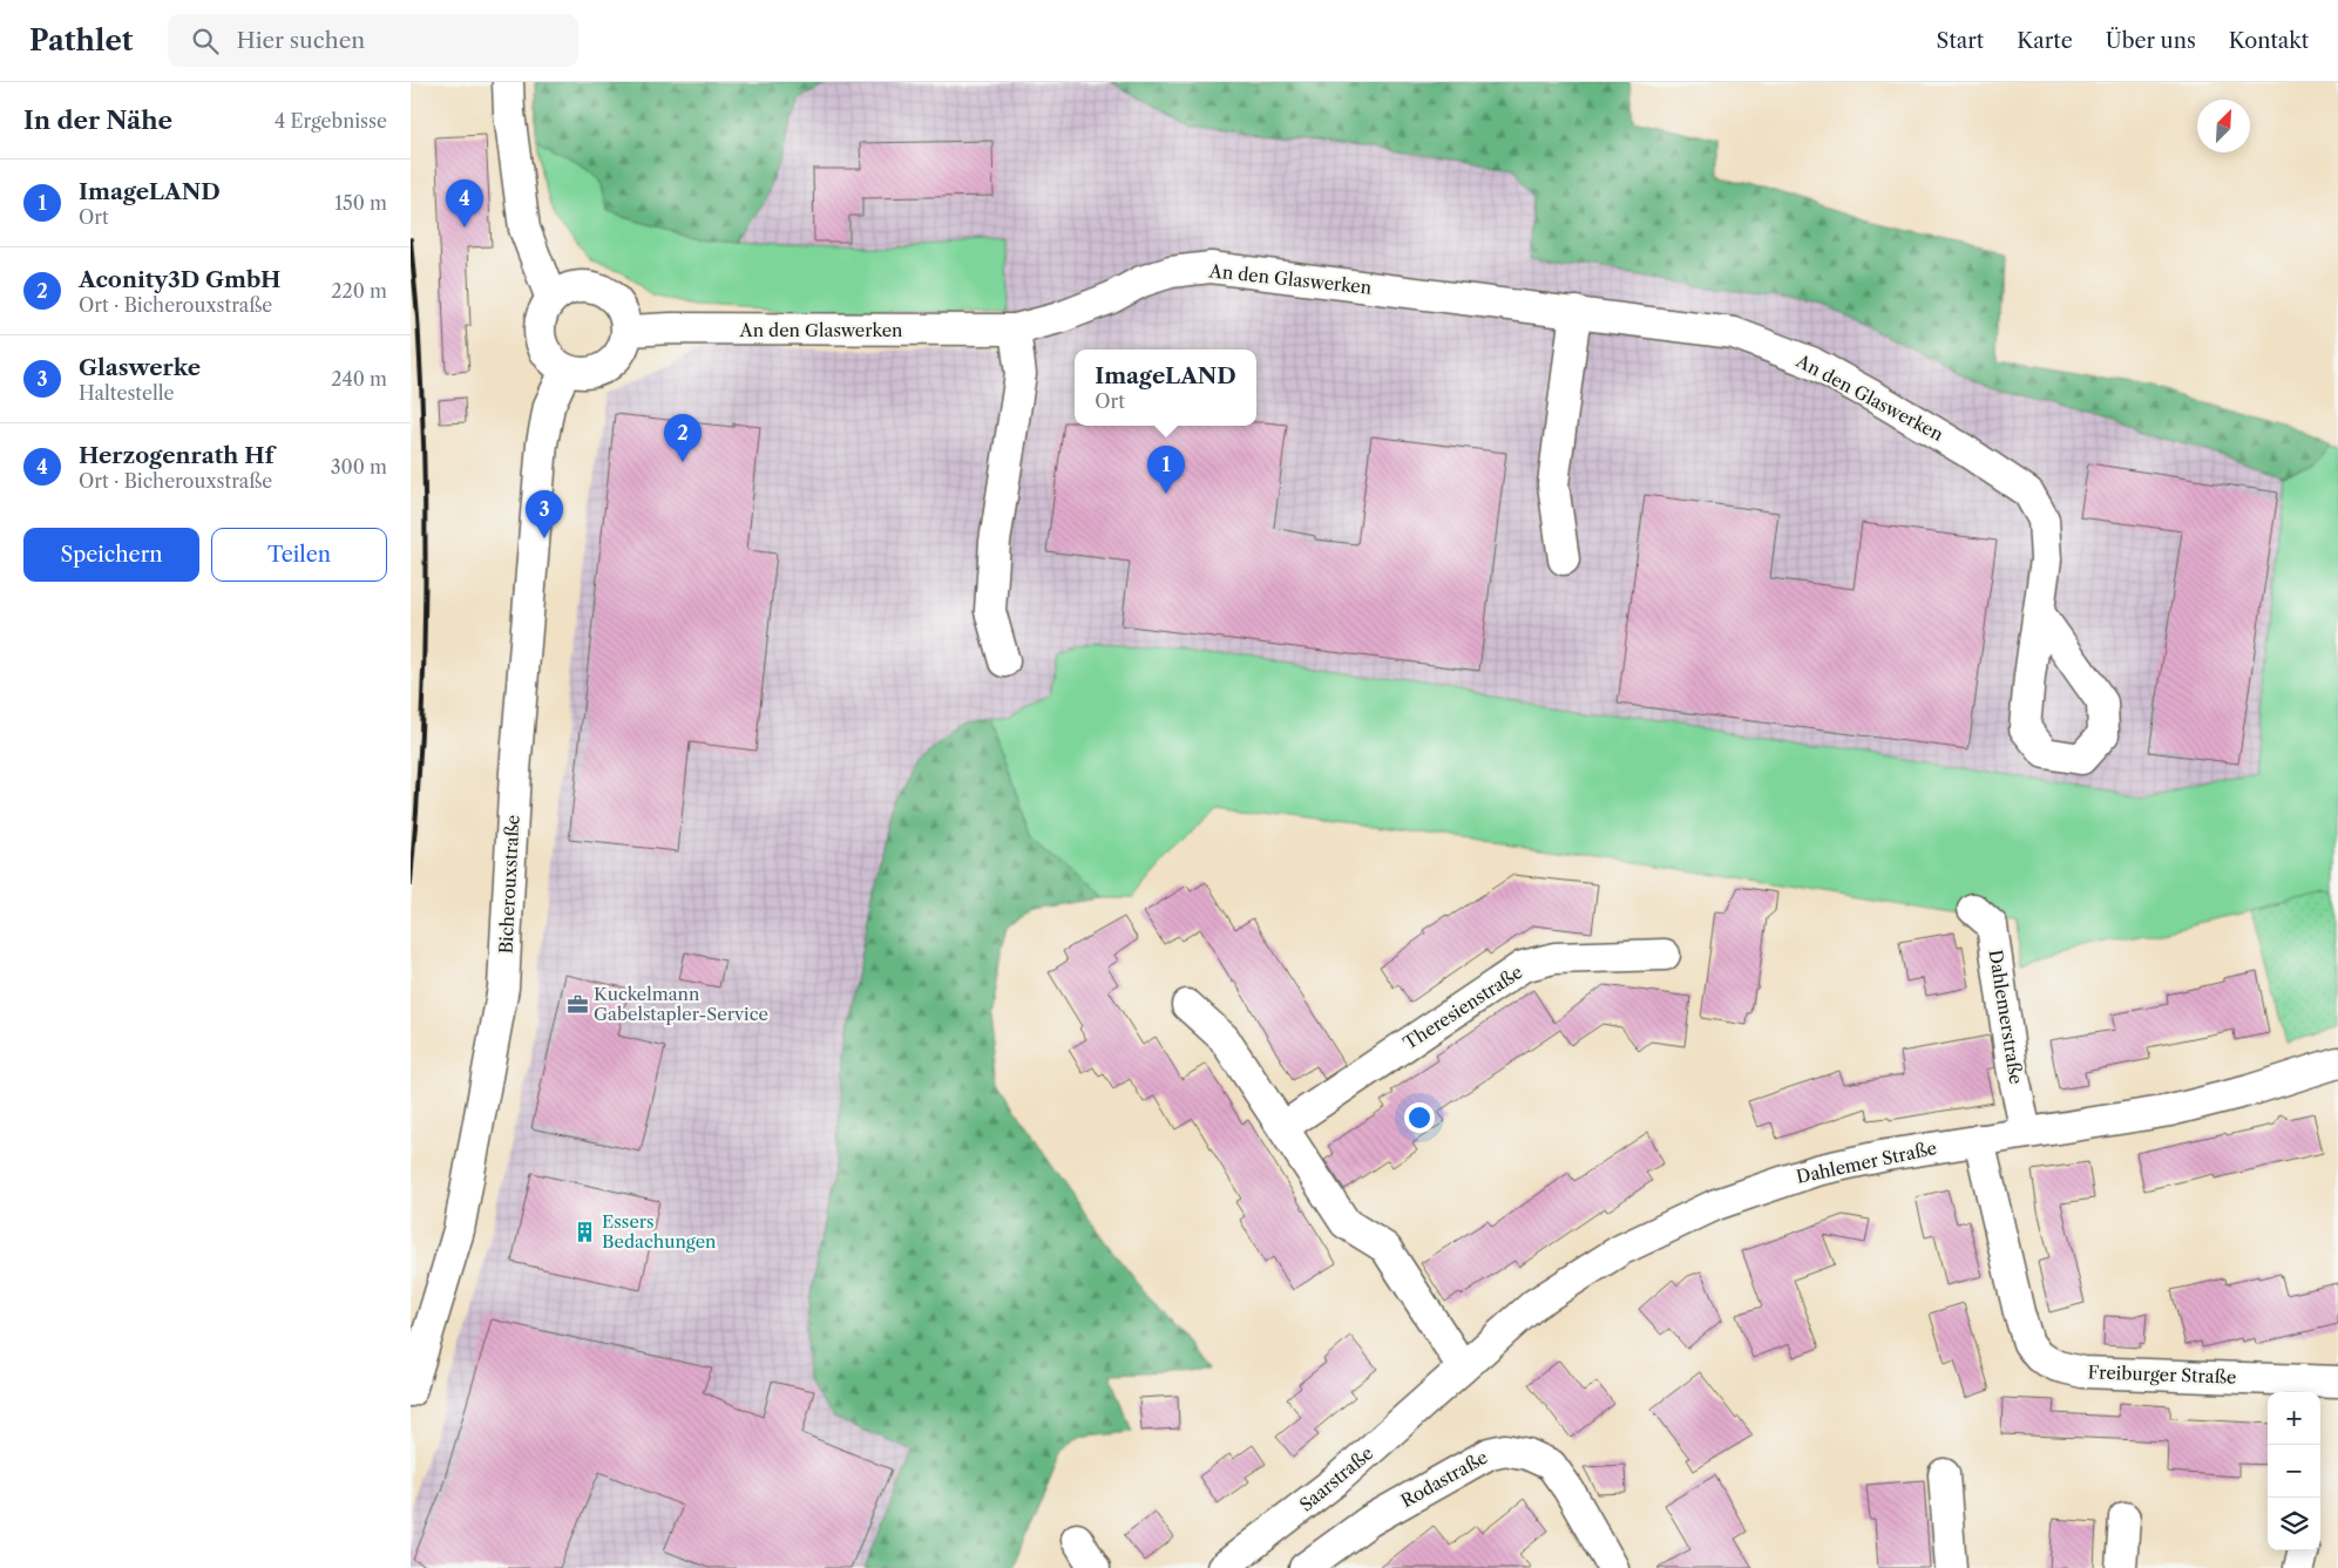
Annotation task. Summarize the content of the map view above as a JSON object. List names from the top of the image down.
{
  "streets": {
    "street": [
      "An den Glaswerken",
      "Bicherouxstraße",
      "Theresienstraße",
      "Dahlemerstraße",
      "Dahlemer Straße",
      "Freiburger Straße",
      "Saarstraße",
      "Rodastraße"
    ]
  },
  "crossings": [
    ["An den Glaswerken", "Bicherouxstraße"],
    ["Dahlemerstraße", "Dahlemer Straße"],
    ["Dahlemer Straße", "Freiburger Straße"],
    ["Dahlemer Straße", "Saarstraße"]
  ],
  "places": {
    "office": ["Kuckelmann Gabelstapler-Service"],
    "building": ["Essers Bedachungen"]
  },
  "north": "top right",
  "page": {
    "header": "Pathlet",
    "search": "Hier suchen",
    "nav": [
      "Start",
      "Karte",
      "Über uns",
      "Kontakt"
    ],
    "heading": ["In der Nähe", "4 Ergebnisse"],
    "list": [
      {
        "mark": "1",
        "name": "ImageLAND",
        "note": "Ort",
        "value": "150 m"
      },
      {
        "mark": "2",
        "name": "Aconity3D GmbH",
        "note": "Ort · Bicherouxstraße",
        "value": "220 m"
      },
      {
        "mark": "3",
        "name": "Glaswerke",
        "note": "Haltestelle",
        "value": "240 m"
      },
      {
        "mark": "4",
        "name": "Herzogenrath Hf",
        "note": "Ort · Bicherouxstraße",
        "value": "300 m"
      }
    ],
    "pins": [
      "4",
      "2",
      "1",
      "3"
    ],
    "popup": ["ImageLAND", "Ort"],
    "buttons": ["Speichern", "Teilen"],
    "map_buttons": ["+", "−"]
  }
}
